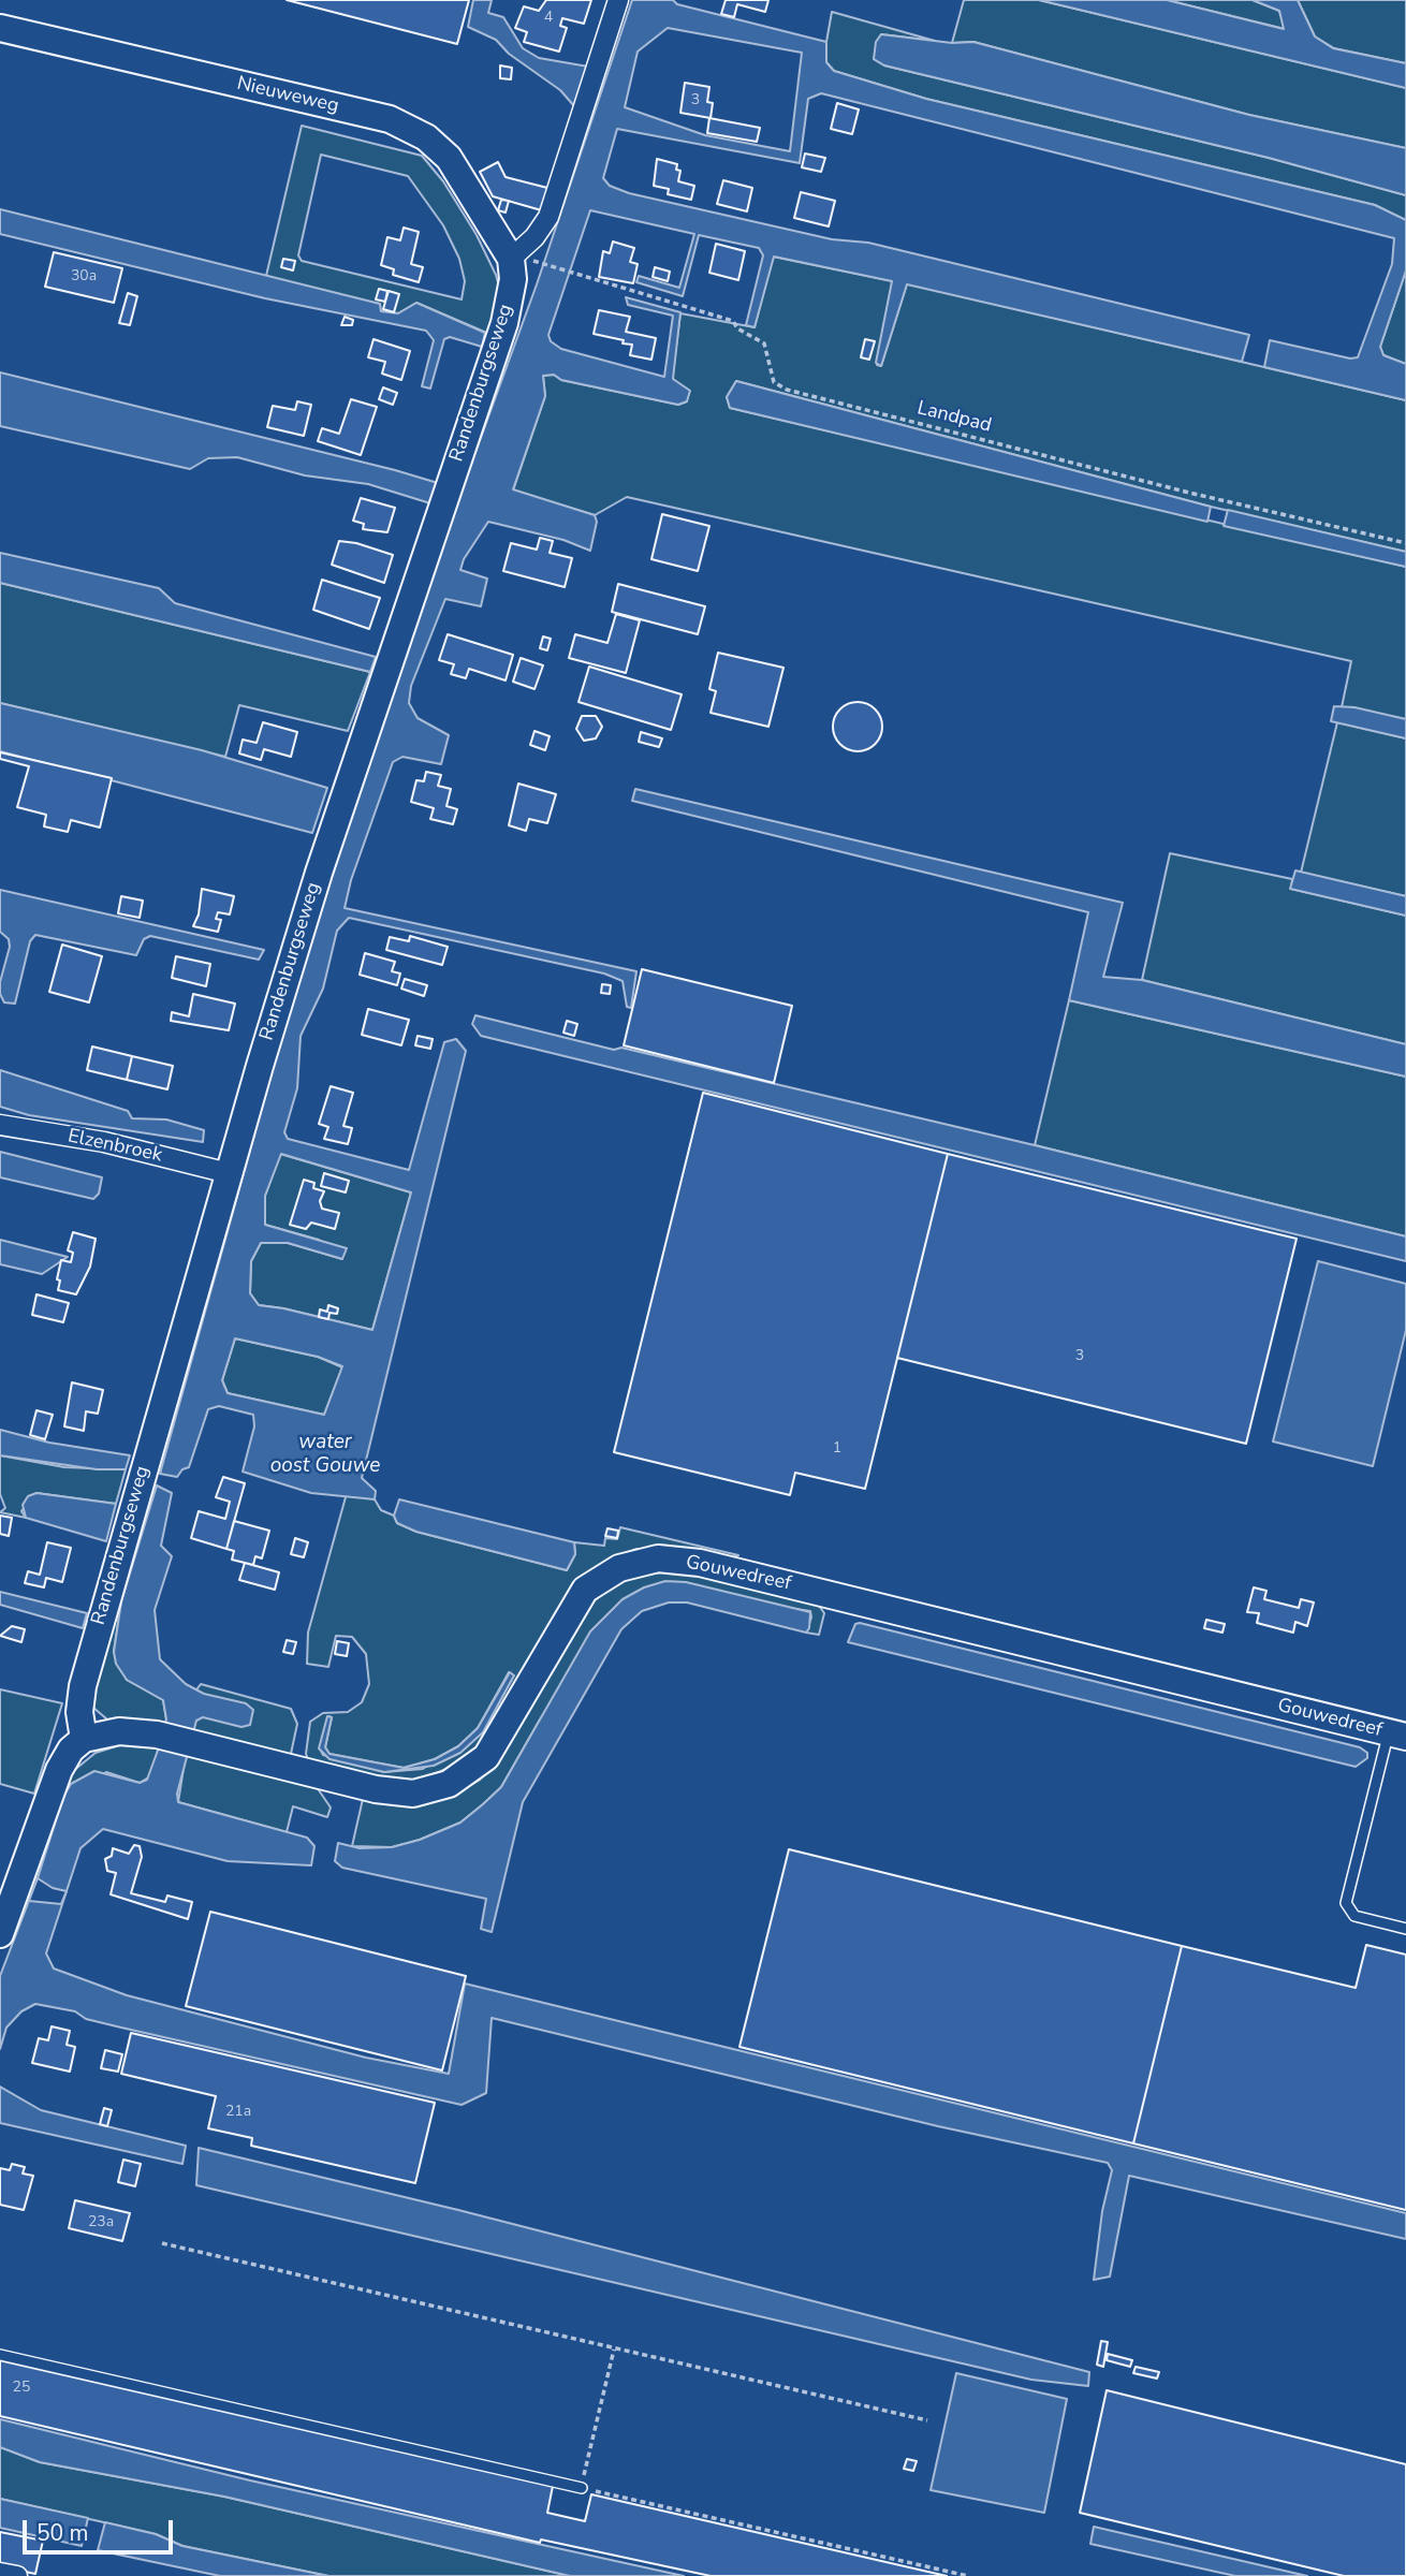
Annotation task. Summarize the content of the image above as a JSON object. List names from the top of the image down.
{
  "streets": {
    "street": [
      "Nieuweweg",
      "Randenburgseweg",
      "Elzenbroek",
      "Gouwedreef"
    ],
    "path": ["Landpad"]
  },
  "crossings": [
    ["Nieuweweg", "Randenburgseweg"],
    ["Nieuweweg", "Landpad"],
    ["Randenburgseweg", "Landpad"],
    ["Randenburgseweg", "Elzenbroek"],
    ["Randenburgseweg", "Gouwedreef"]
  ],
  "water": ["water oost Gouwe"],
  "house_numbers": [
    "4",
    "3",
    "30a",
    "3",
    "1",
    "21a",
    "23a",
    "25"
  ],
  "scale_bar": "50 m"
}
